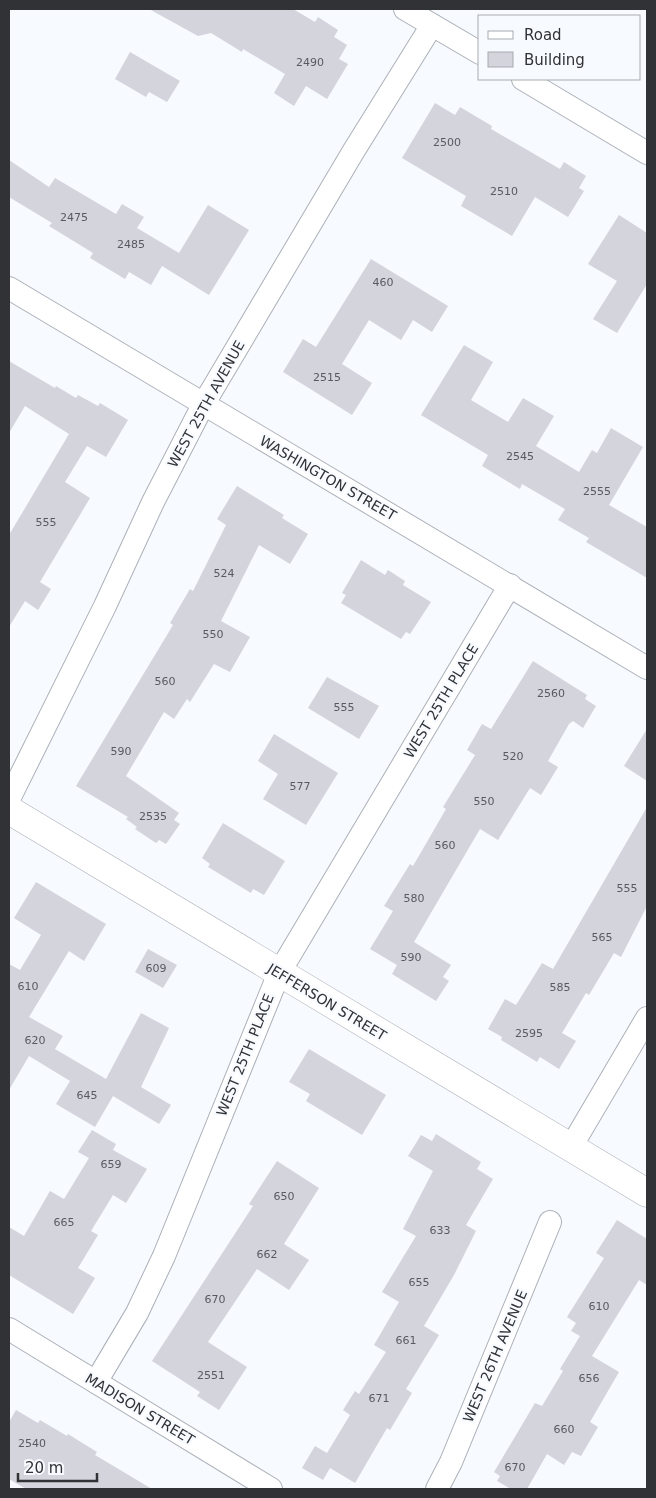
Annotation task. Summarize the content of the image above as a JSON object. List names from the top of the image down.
{
  "streets": {
    "street": [
      "WEST 25TH AVENUE",
      "WASHINGTON STREET",
      "WEST 25TH PLACE",
      "JEFFERSON STREET",
      "WEST 26TH AVENUE",
      "MADISON STREET"
    ]
  },
  "crossings": [
    ["WEST 25TH AVENUE", "WASHINGTON STREET"],
    ["WASHINGTON STREET", "WEST 25TH PLACE"],
    ["WEST 25TH PLACE", "JEFFERSON STREET"],
    ["WEST 25TH PLACE", "MADISON STREET"]
  ],
  "house_numbers": [
    "2490",
    "2500",
    "2510",
    "2475",
    "2485",
    "460",
    "2515",
    "2545",
    "2555",
    "555",
    "524",
    "550",
    "560",
    "2560",
    "555",
    "590",
    "520",
    "577",
    "550",
    "2535",
    "560",
    "555",
    "580",
    "565",
    "590",
    "609",
    "610",
    "585",
    "2595",
    "620",
    "645",
    "659",
    "650",
    "665",
    "633",
    "662",
    "655",
    "670",
    "610",
    "661",
    "2551",
    "656",
    "671",
    "660",
    "2540",
    "670"
  ],
  "legend": ["Road", "Building"],
  "scale_bar": "20 m"
}
